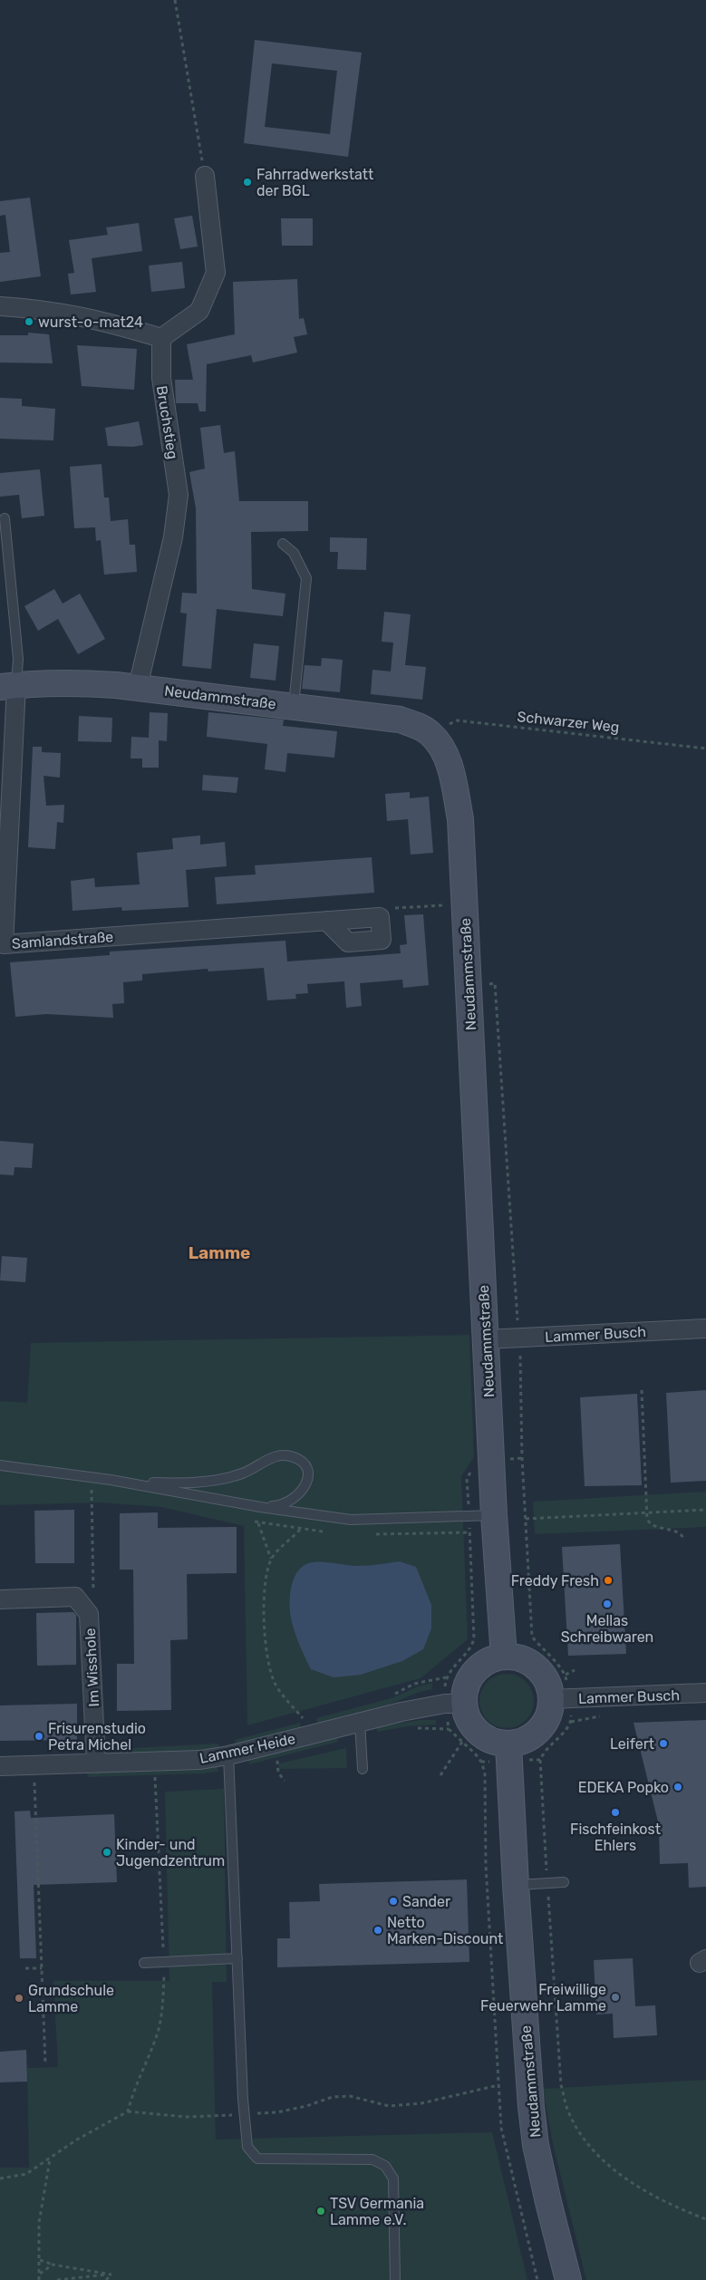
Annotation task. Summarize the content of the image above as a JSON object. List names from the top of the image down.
{
  "streets": {
    "main road": ["Neudammstraße"],
    "street": [
      "Bruchstieg",
      "Samlandstraße",
      "Lammer Busch",
      "Im Wisshole",
      "Lammer Heide"
    ],
    "path": ["Schwarzer Weg"]
  },
  "crossings": [
    ["Bruchstieg", "Neudammstraße"],
    ["Neudammstraße", "Schwarzer Weg"],
    ["Neudammstraße", "Samlandstraße"],
    ["Neudammstraße", "Lammer Busch"],
    ["Neudammstraße", "Lammer Heide"],
    ["Lammer Busch", "Lammer Heide"],
    ["Im Wisshole", "Lammer Heide"]
  ],
  "districts": ["Lamme"],
  "places": [
    "Fahrradwerkstatt der BGL",
    "wurst-o-mat24",
    "Freddy Fresh",
    "Mellas Schreibwaren",
    "Frisurenstudio Petra Michel",
    "Leifert",
    "EDEKA Popko",
    "Fischfeinkost Ehlers",
    "Kinder- und Jugendzentrum",
    "Sander",
    "Netto Marken-Discount",
    "Freiwillige Feuerwehr Lamme",
    "Grundschule Lamme",
    "TSV Germania Lamme e.V."
  ]
}
